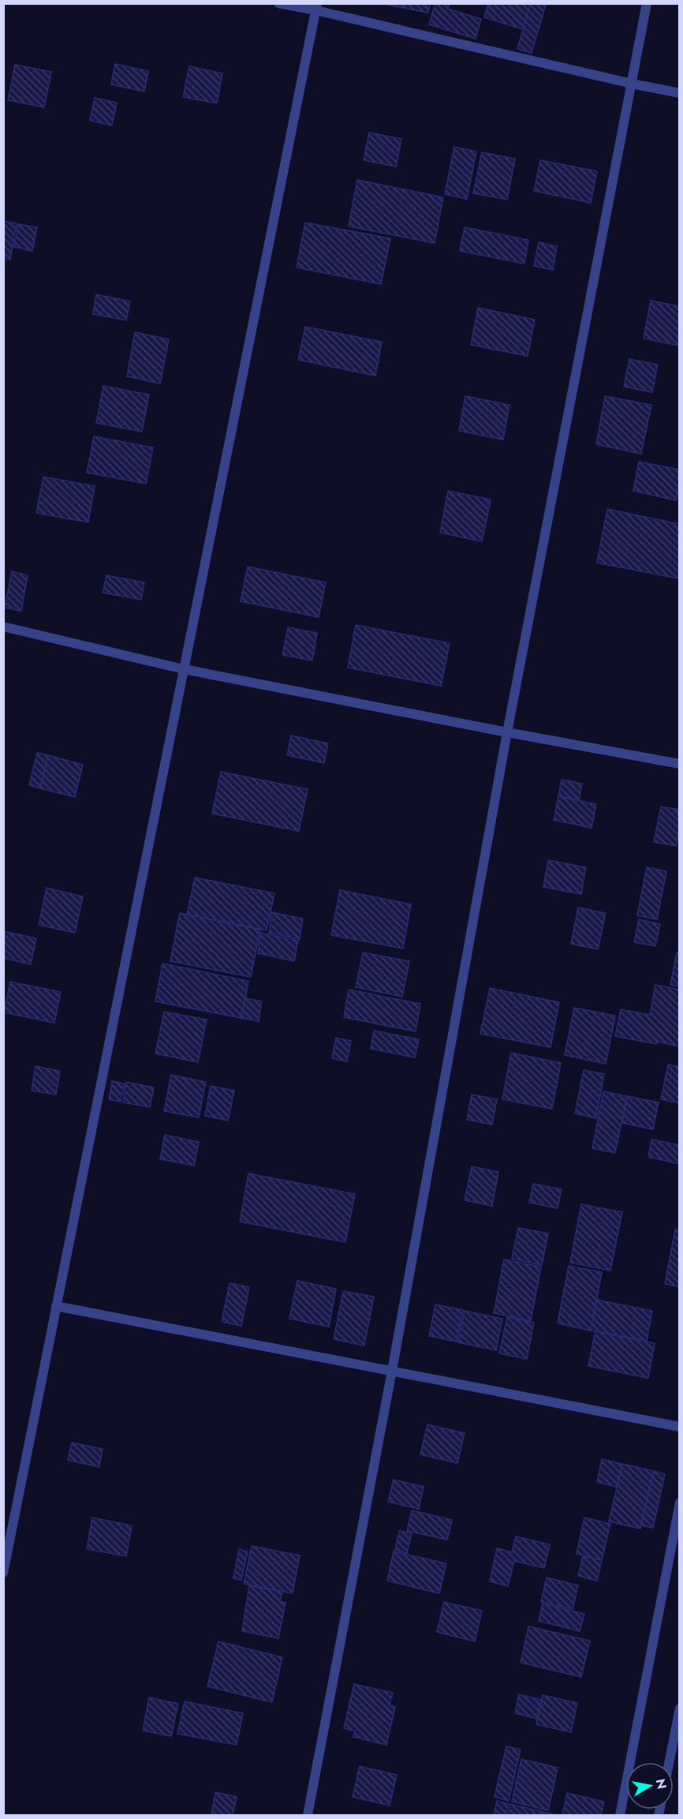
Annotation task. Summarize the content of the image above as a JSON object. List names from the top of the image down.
{
  "north": "right"
}
